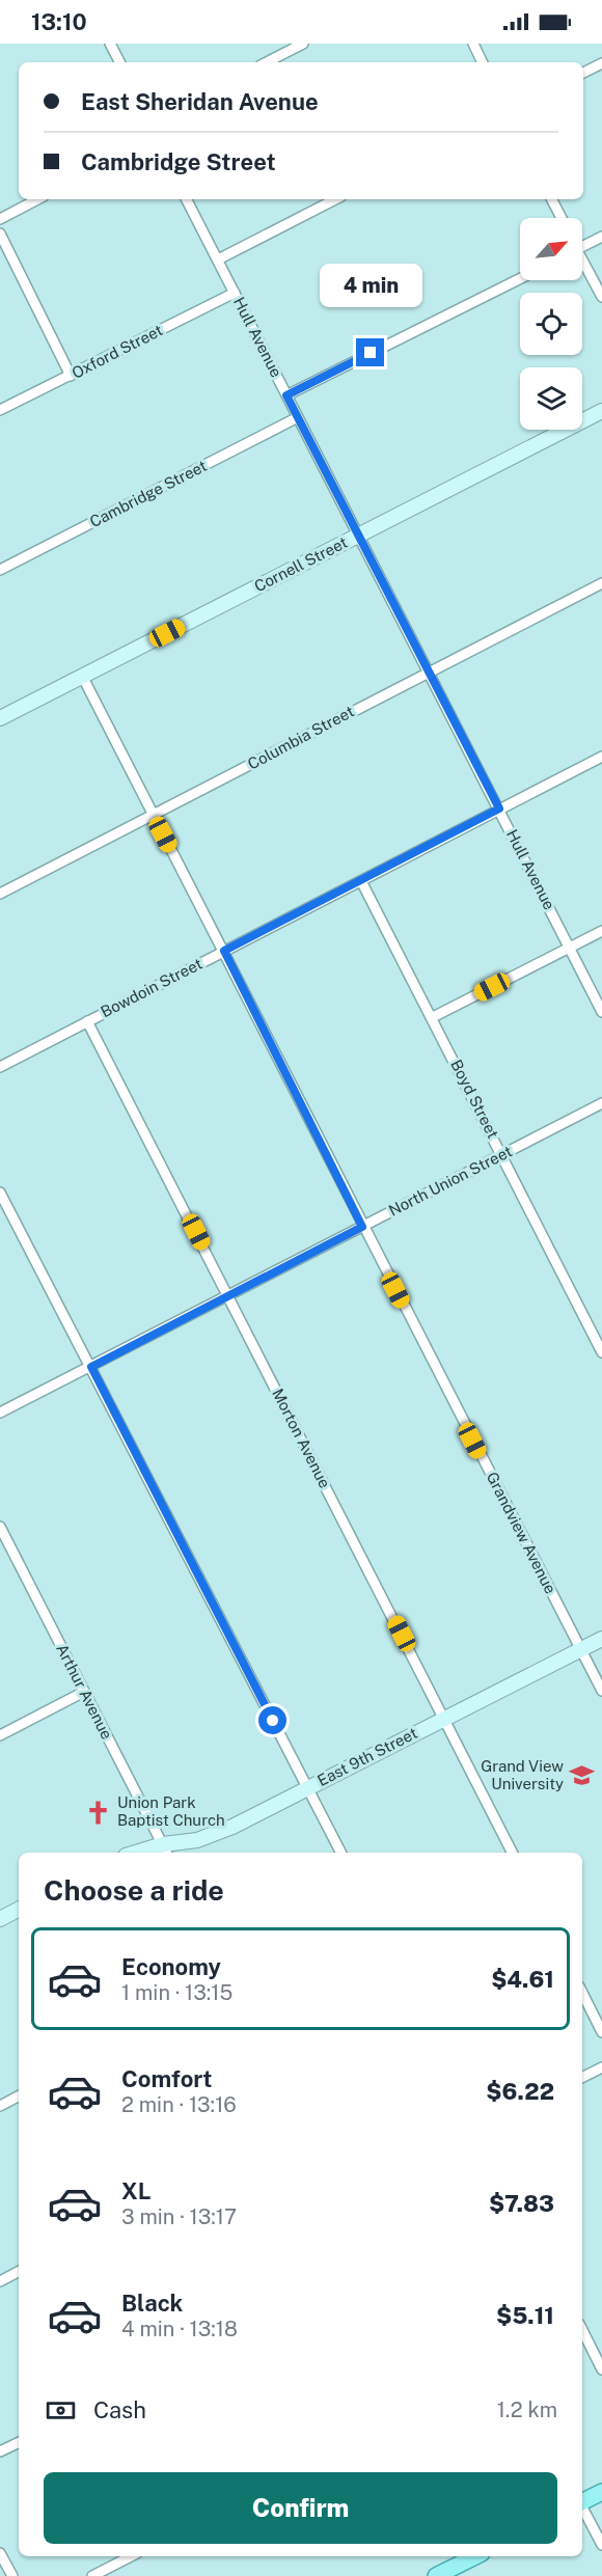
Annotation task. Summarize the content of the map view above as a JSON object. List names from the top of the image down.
{
  "streets": {
    "street": [
      "Hull Avenue",
      "Oxford Street",
      "Cambridge Street",
      "Cornell Street",
      "Columbia Street",
      "Bowdoin Street",
      "Boyd Street",
      "North Union Street",
      "Morton Avenue",
      "Grandview Avenue",
      "Arthur Avenue",
      "East 9th Street"
    ]
  },
  "crossings": [
    ["Hull Avenue", "Oxford Street"],
    ["Hull Avenue", "Cambridge Street"],
    ["Hull Avenue", "Cornell Street"],
    ["Hull Avenue", "Columbia Street"],
    ["Hull Avenue", "Bowdoin Street"],
    ["Cornell Street", "Grandview Avenue"],
    ["Columbia Street", "Grandview Avenue"],
    ["Bowdoin Street", "Boyd Street"],
    ["Bowdoin Street", "Morton Avenue"],
    ["Bowdoin Street", "Grandview Avenue"],
    ["Boyd Street", "North Union Street"],
    ["North Union Street", "Morton Avenue"],
    ["North Union Street", "Grandview Avenue"],
    ["Morton Avenue", "East 9th Street"],
    ["Grandview Avenue", "East 9th Street"],
    ["Arthur Avenue", "East 9th Street"]
  ],
  "places": {
    "school or university": ["Grand View University"],
    "church": ["Union Park Baptist Church"]
  },
  "north": "top right",
  "page": {
    "status": "13:10",
    "banner": ["East Sheridan Avenue", "Cambridge Street"],
    "bubble": "4 min",
    "heading": "Choose a ride",
    "list": [
      {
        "name": "Economy",
        "note": "1 min · 13:15",
        "value": "$4.61"
      },
      {
        "name": "Comfort",
        "note": "2 min · 13:16",
        "value": "$6.22"
      },
      {
        "name": "XL",
        "note": "3 min · 13:17",
        "value": "$7.83"
      },
      {
        "name": "Black",
        "note": "4 min · 13:18",
        "value": "$5.11"
      }
    ],
    "pay": ["Cash", "1.2 km"],
    "buttons": "Confirm"
  }
}
